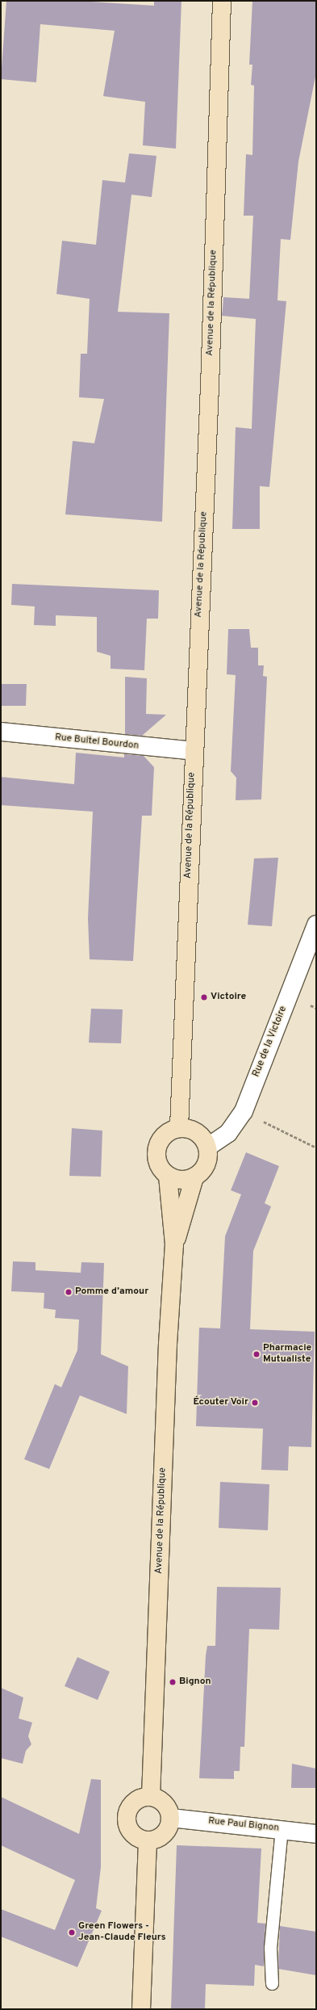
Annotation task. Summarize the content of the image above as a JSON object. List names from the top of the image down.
{
  "streets": {
    "main road": ["Avenue de la République"],
    "street": ["Rue Bultel Bourdon", "Rue de la Victoire", "Rue Paul Bignon"]
  },
  "crossings": [
    ["Avenue de la République", "Rue Bultel Bourdon"],
    ["Avenue de la République", "Rue de la Victoire"],
    ["Avenue de la République", "Rue Paul Bignon"]
  ],
  "places": [
    "Victoire",
    "Pomme d’amour",
    "Pharmacie Mutualiste",
    "Écouter Voir",
    "Bignon",
    "Green Flowers - Jean-Claude Fleurs"
  ]
}
